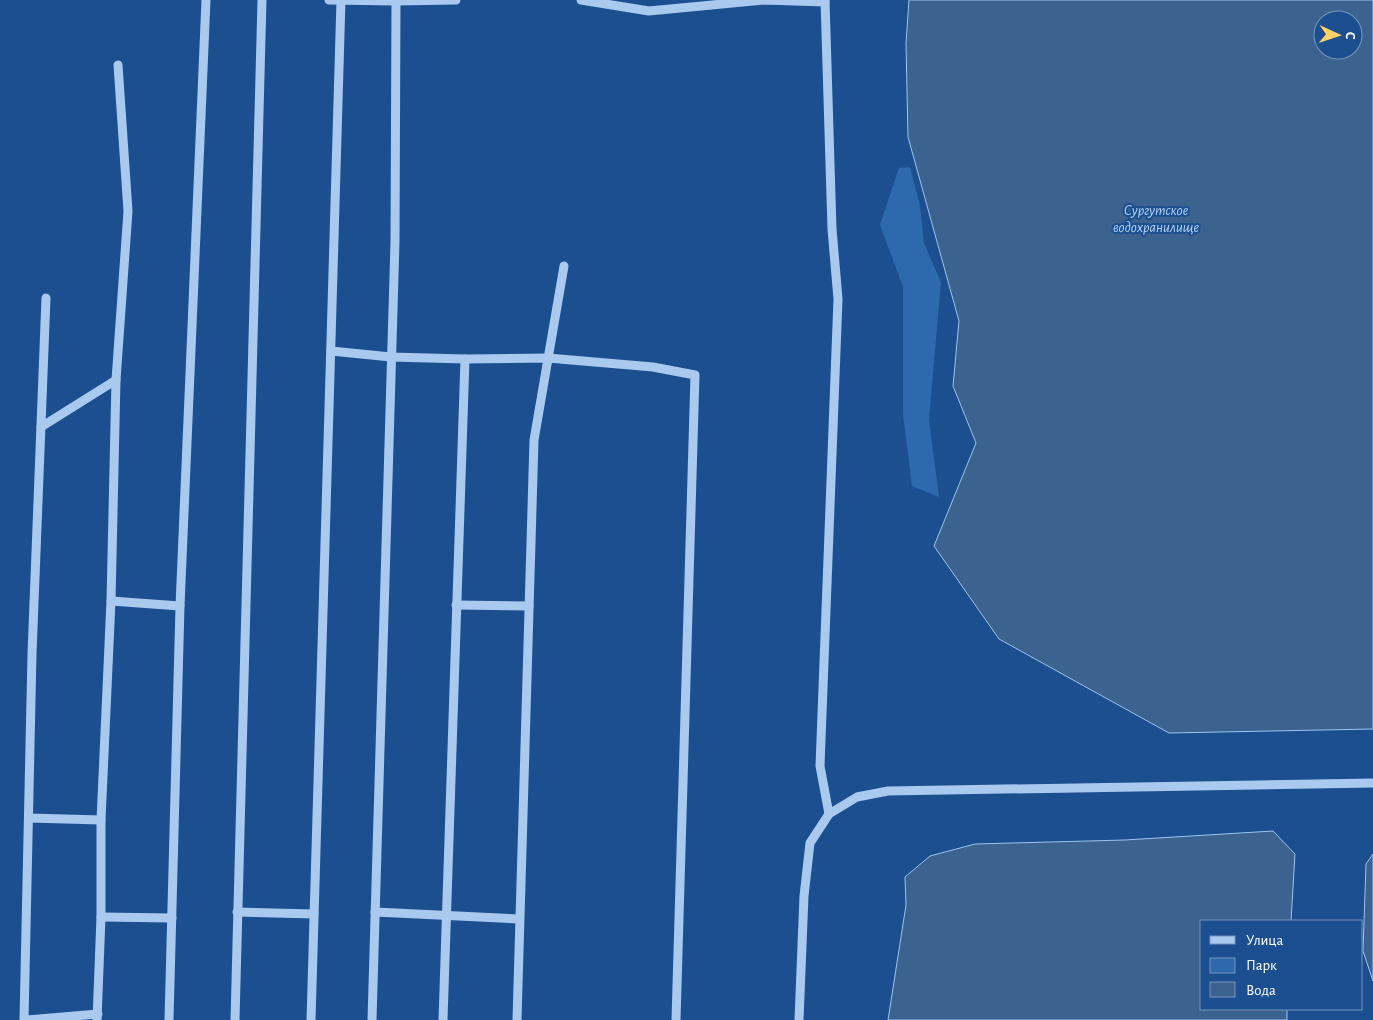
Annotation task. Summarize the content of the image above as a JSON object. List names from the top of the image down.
{
  "water": ["Сургутское водохранилище"],
  "legend": ["Улица", "Парк", "Вода"],
  "north": "right"
}
